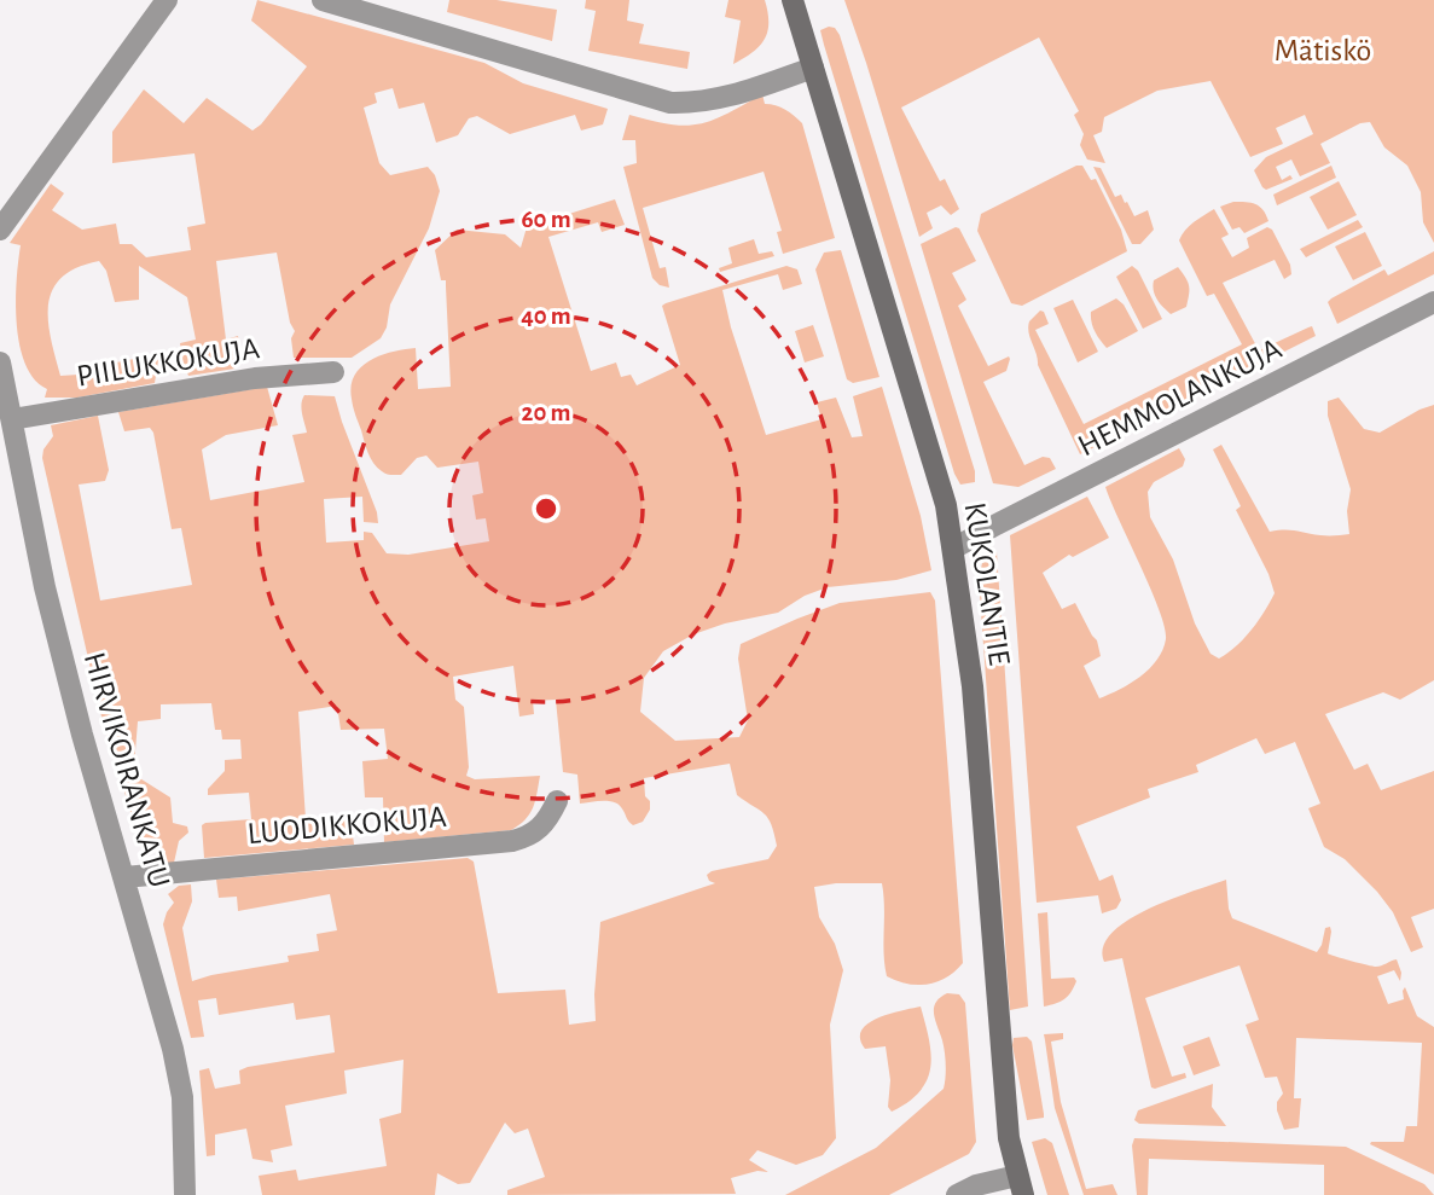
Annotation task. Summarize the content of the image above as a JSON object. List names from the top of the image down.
{
  "streets": {
    "street": [
      "PIILUKKOKUJA",
      "HEMMOLANKUJA",
      "KUKOLANTIE",
      "HIRVIKOIRANKATU",
      "LUODIKKOKUJA"
    ]
  },
  "crossings": [
    ["PIILUKKOKUJA", "HIRVIKOIRANKATU"],
    ["HEMMOLANKUJA", "KUKOLANTIE"],
    ["HIRVIKOIRANKATU", "LUODIKKOKUJA"]
  ],
  "parks": ["Mätiskö"],
  "rings": ["60 m", "40 m", "20 m"]
}
